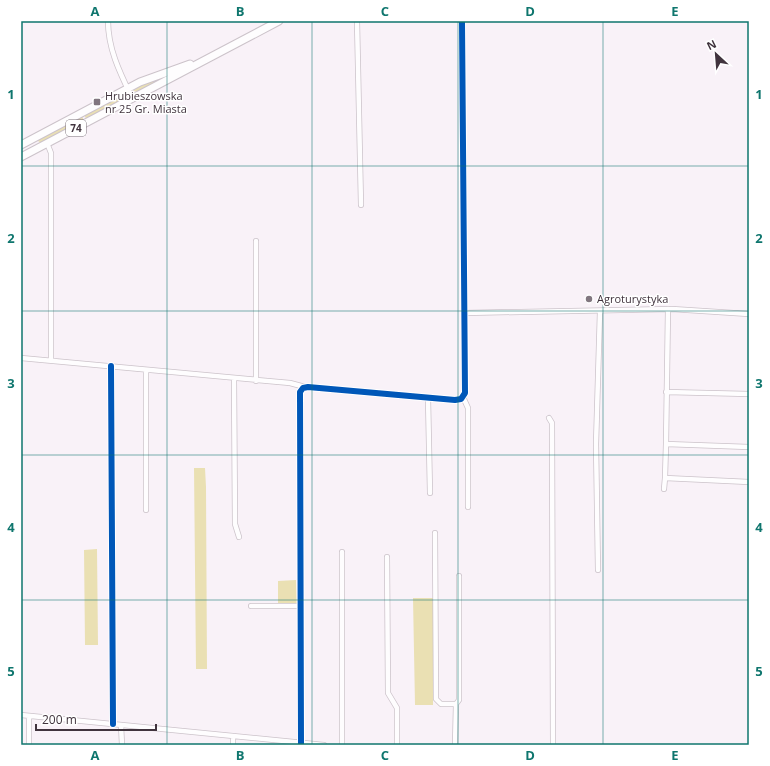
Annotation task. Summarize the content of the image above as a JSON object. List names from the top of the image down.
{
  "streets": {
    "main road": ["74"]
  },
  "places": {
    "transit": ["Hrubieszowska nr 25 Gr. Miasta"],
    "other": ["Agroturystyka"]
  },
  "scale_bar": "200 m",
  "north": "top left",
  "grid": {
    "columns": [
      "A",
      "B",
      "C",
      "D",
      "E"
    ],
    "rows": [
      "1",
      "2",
      "3",
      "4",
      "5"
    ]
  }
}
